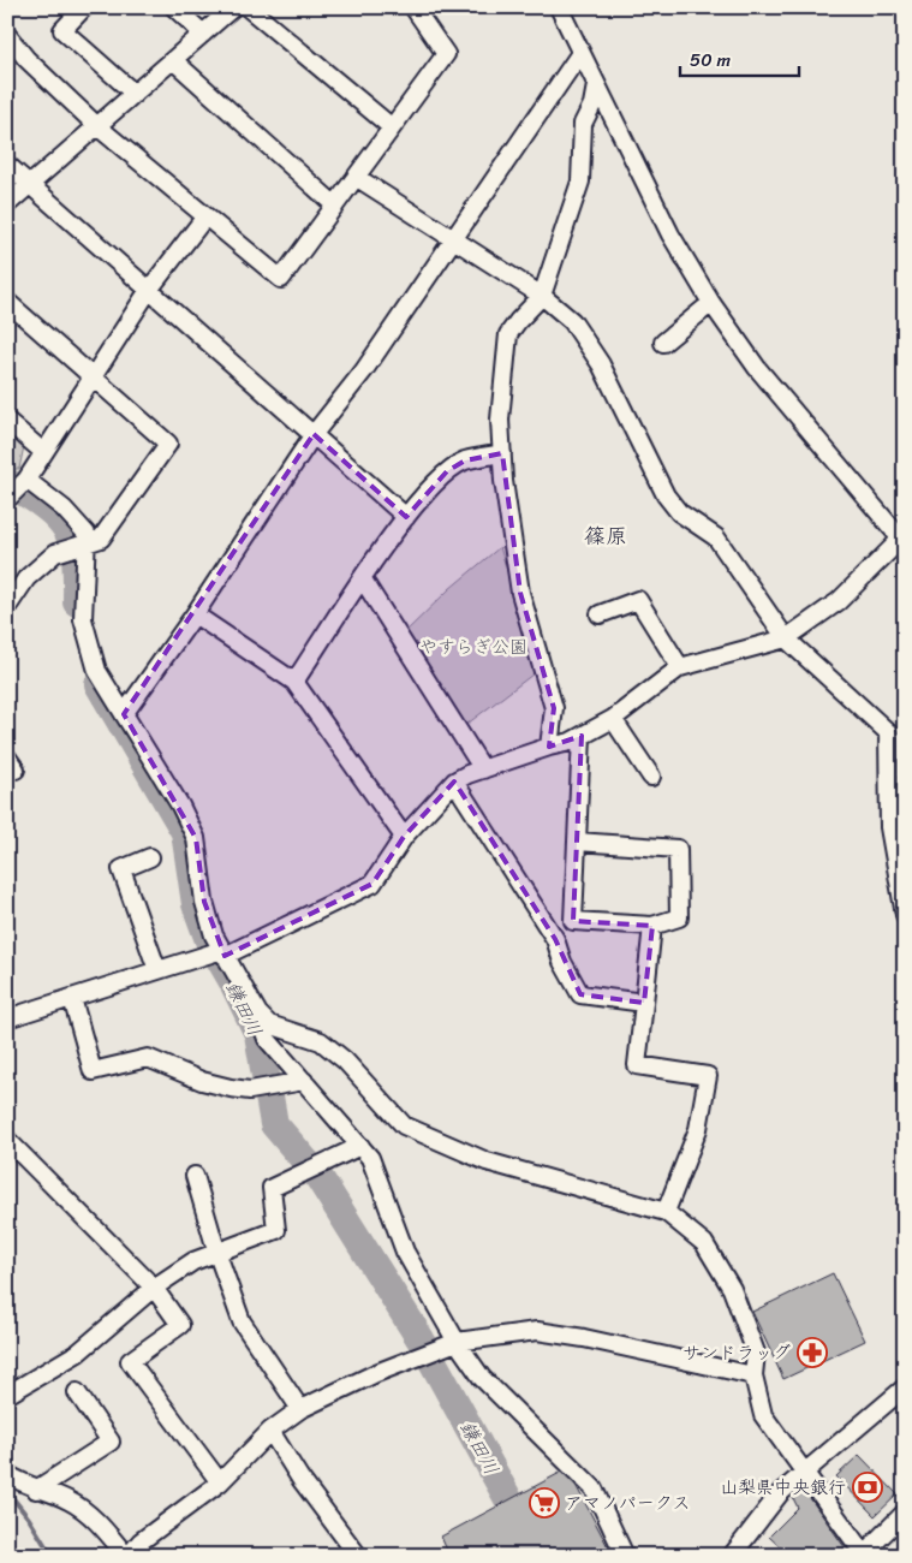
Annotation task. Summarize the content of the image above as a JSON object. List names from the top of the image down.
{
  "districts": ["篠原"],
  "water": ["鎌田川"],
  "parks": ["やすらぎ公園"],
  "places": {
    "pharmacy": ["サンドラッグ"],
    "bank": ["山梨県中央銀行"],
    "supermarket": ["アマノパークス"]
  },
  "scale_bar": "50 m"
}
